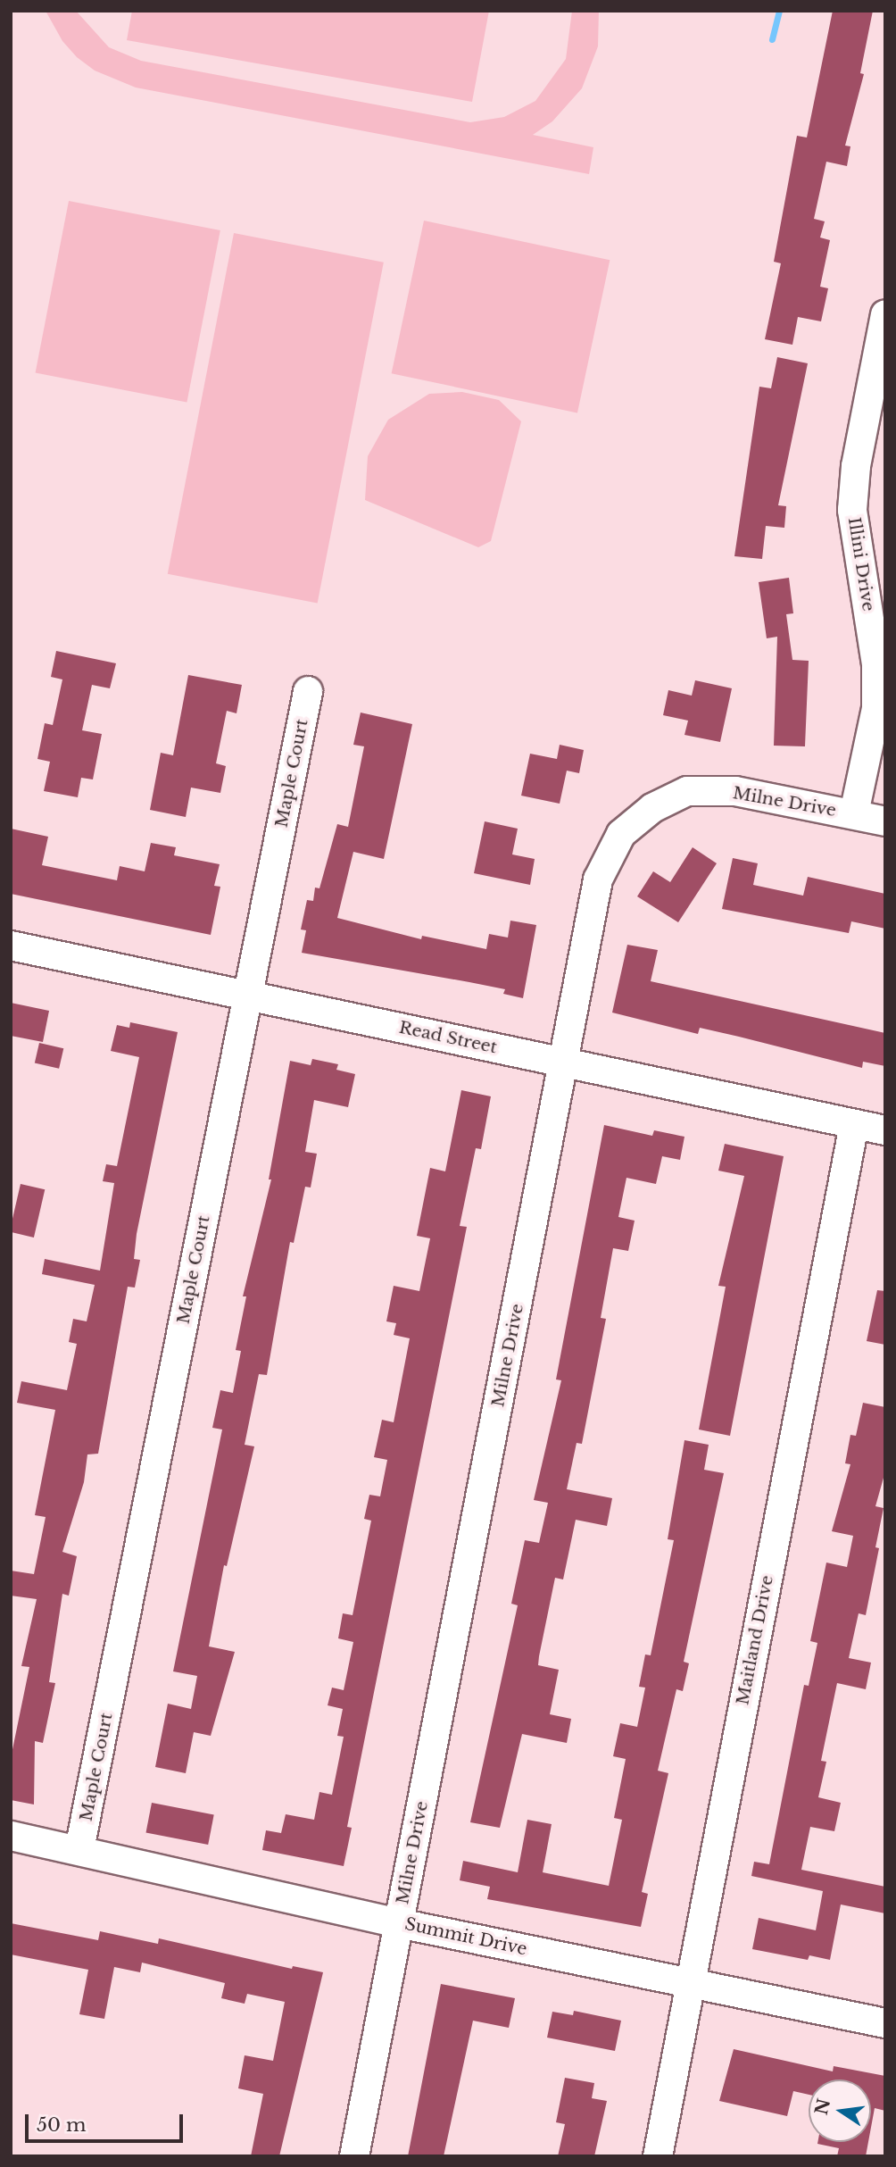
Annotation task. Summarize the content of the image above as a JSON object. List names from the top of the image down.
{
  "streets": {
    "street": [
      "Illini Drive",
      "Maple Court",
      "Milne Drive",
      "Read Street",
      "Maitland Drive",
      "Summit Drive"
    ]
  },
  "crossings": [
    ["Illini Drive", "Milne Drive"],
    ["Maple Court", "Read Street"],
    ["Maple Court", "Summit Drive"],
    ["Milne Drive", "Read Street"],
    ["Milne Drive", "Summit Drive"],
    ["Read Street", "Maitland Drive"],
    ["Maitland Drive", "Summit Drive"]
  ],
  "scale_bar": "50 m",
  "north": "left"
}
